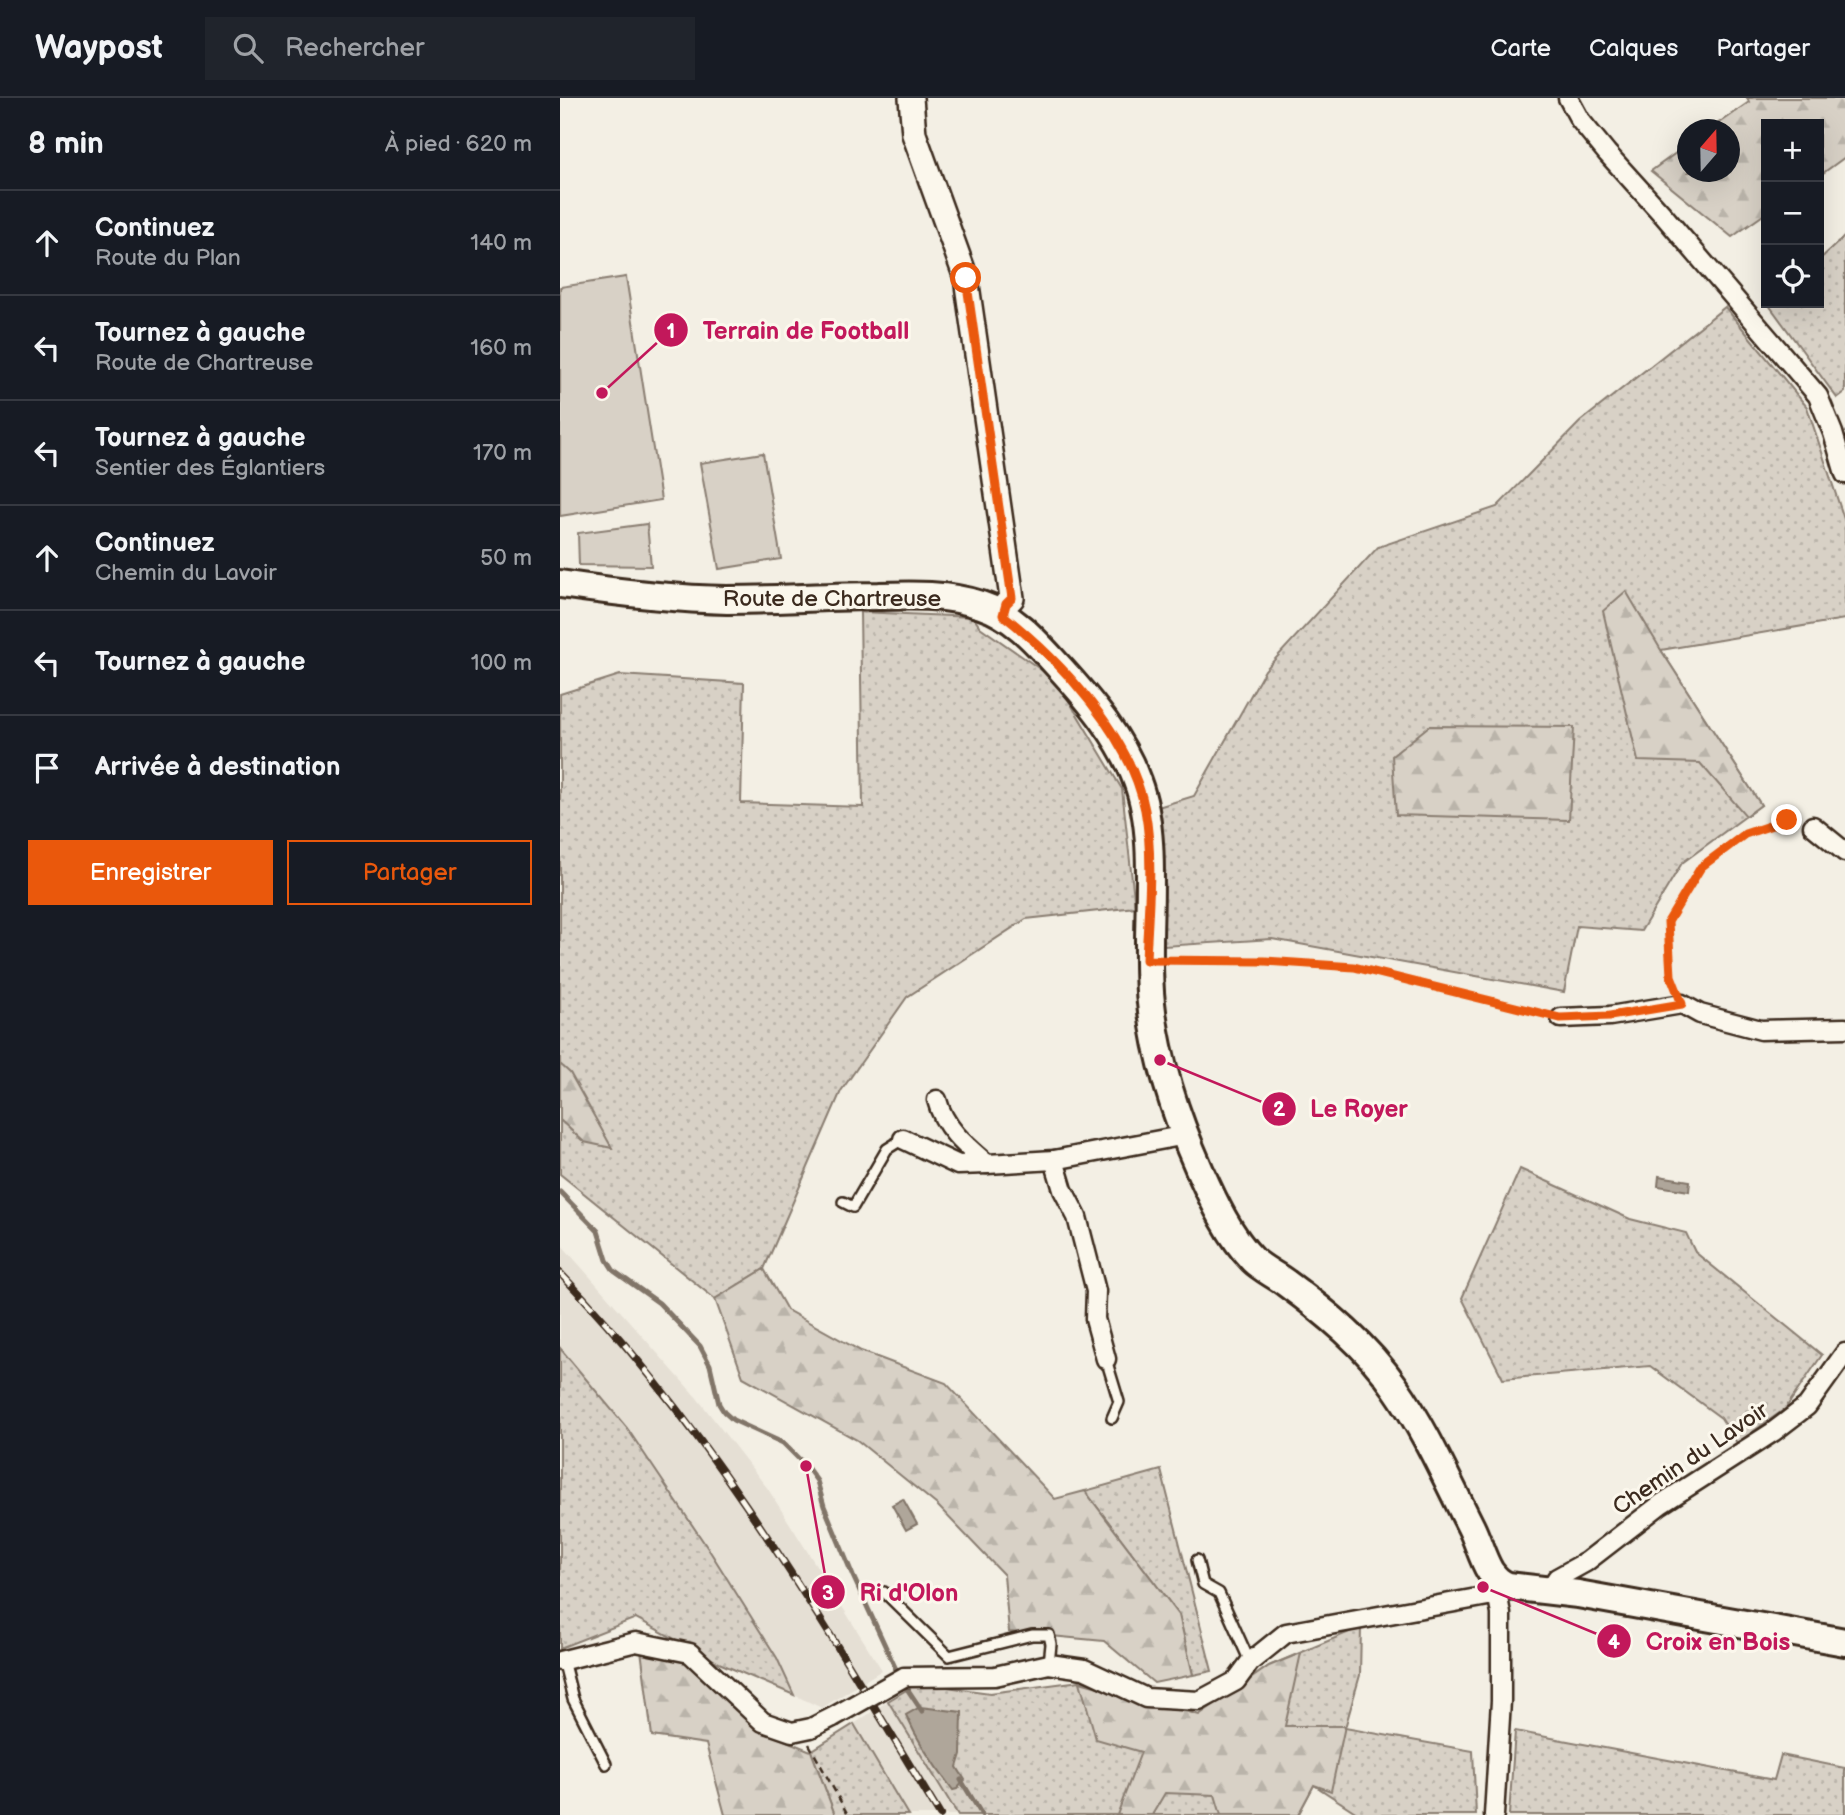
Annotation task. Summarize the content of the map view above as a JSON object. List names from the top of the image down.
{
  "streets": {
    "main road": ["Route de Chartreuse"],
    "street": ["Chemin du Lavoir"]
  },
  "places": [
    "Terrain de Football",
    "Le Royer",
    "Ri d'Olon",
    "Croix en Bois"
  ],
  "north": "top",
  "page": {
    "header": "Waypost",
    "search": "Rechercher",
    "nav": ["Carte", "Calques", "Partager"],
    "heading": ["8 min", "À pied · 620 m"],
    "map_buttons": ["+", "−"],
    "list": [
      ["Continuez", "Route du Plan", "140 m"],
      ["Tournez à gauche", "Route de Chartreuse", "160 m"],
      ["Tournez à gauche", "Sentier des Églantiers", "170 m"],
      ["Continuez", "Chemin du Lavoir", "50 m"],
      ["Tournez à gauche", "100 m"],
      "Arrivée à destination"
    ],
    "buttons": ["Enregistrer", "Partager"]
  }
}
